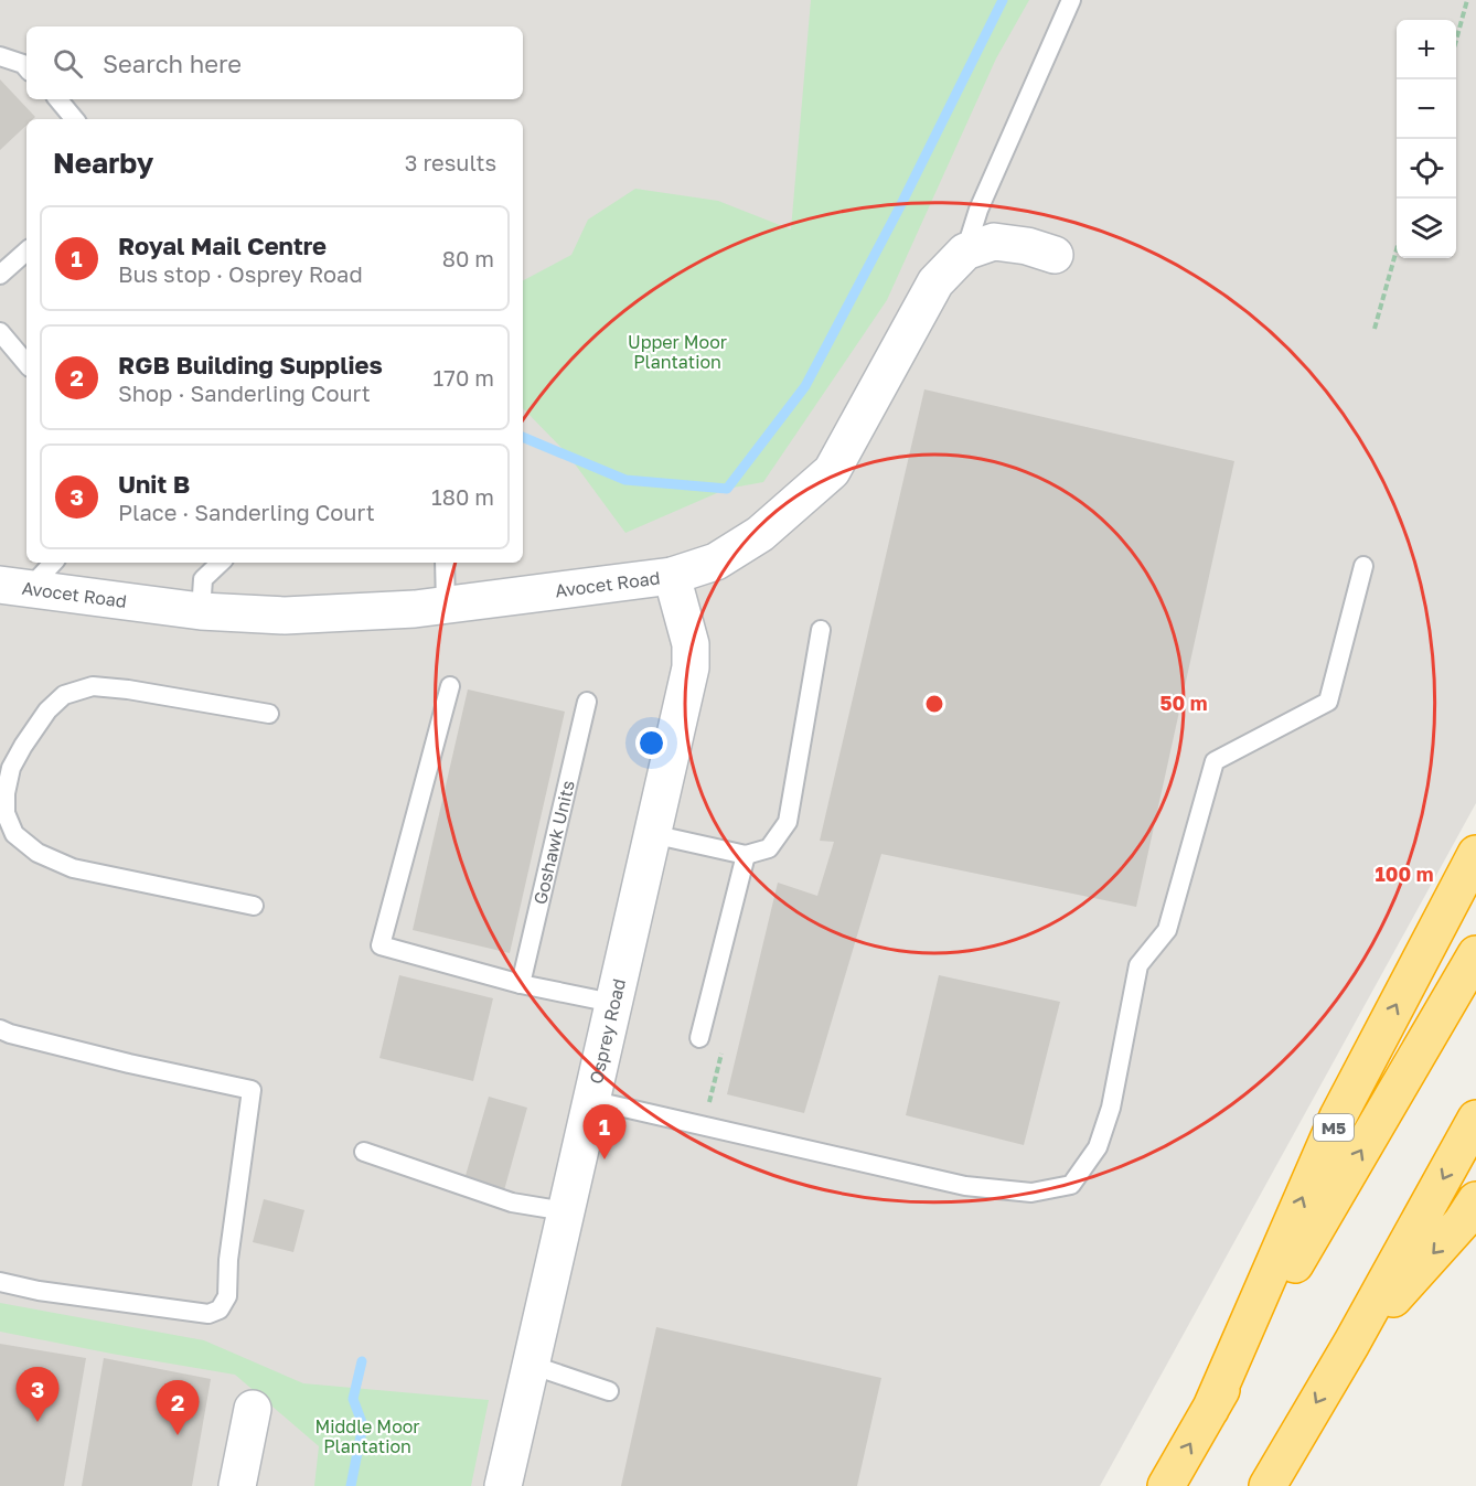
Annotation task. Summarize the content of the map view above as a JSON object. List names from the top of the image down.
{
  "streets": {
    "highway": ["M5"],
    "street": ["Avocet Road", "Osprey Road"],
    "lane": ["Goshawk Units"]
  },
  "crossings": [
    ["Avocet Road", "Osprey Road"]
  ],
  "parks": ["Upper Moor Plantation", "Middle Moor Plantation"],
  "page": {
    "map_buttons": ["+", "−"],
    "search": "Search here",
    "heading": ["Nearby", "3 results"],
    "list": [
      {
        "mark": "1",
        "name": "Royal Mail Centre",
        "note": "Bus stop · Osprey Road",
        "value": "80 m"
      },
      {
        "mark": "2",
        "name": "RGB Building Supplies",
        "note": "Shop · Sanderling Court",
        "value": "170 m"
      },
      {
        "mark": "3",
        "name": "Unit B",
        "note": "Place · Sanderling Court",
        "value": "180 m"
      }
    ],
    "pins": ["1", "3", "2"]
  },
  "rings": ["50 m", "100 m"]
}
